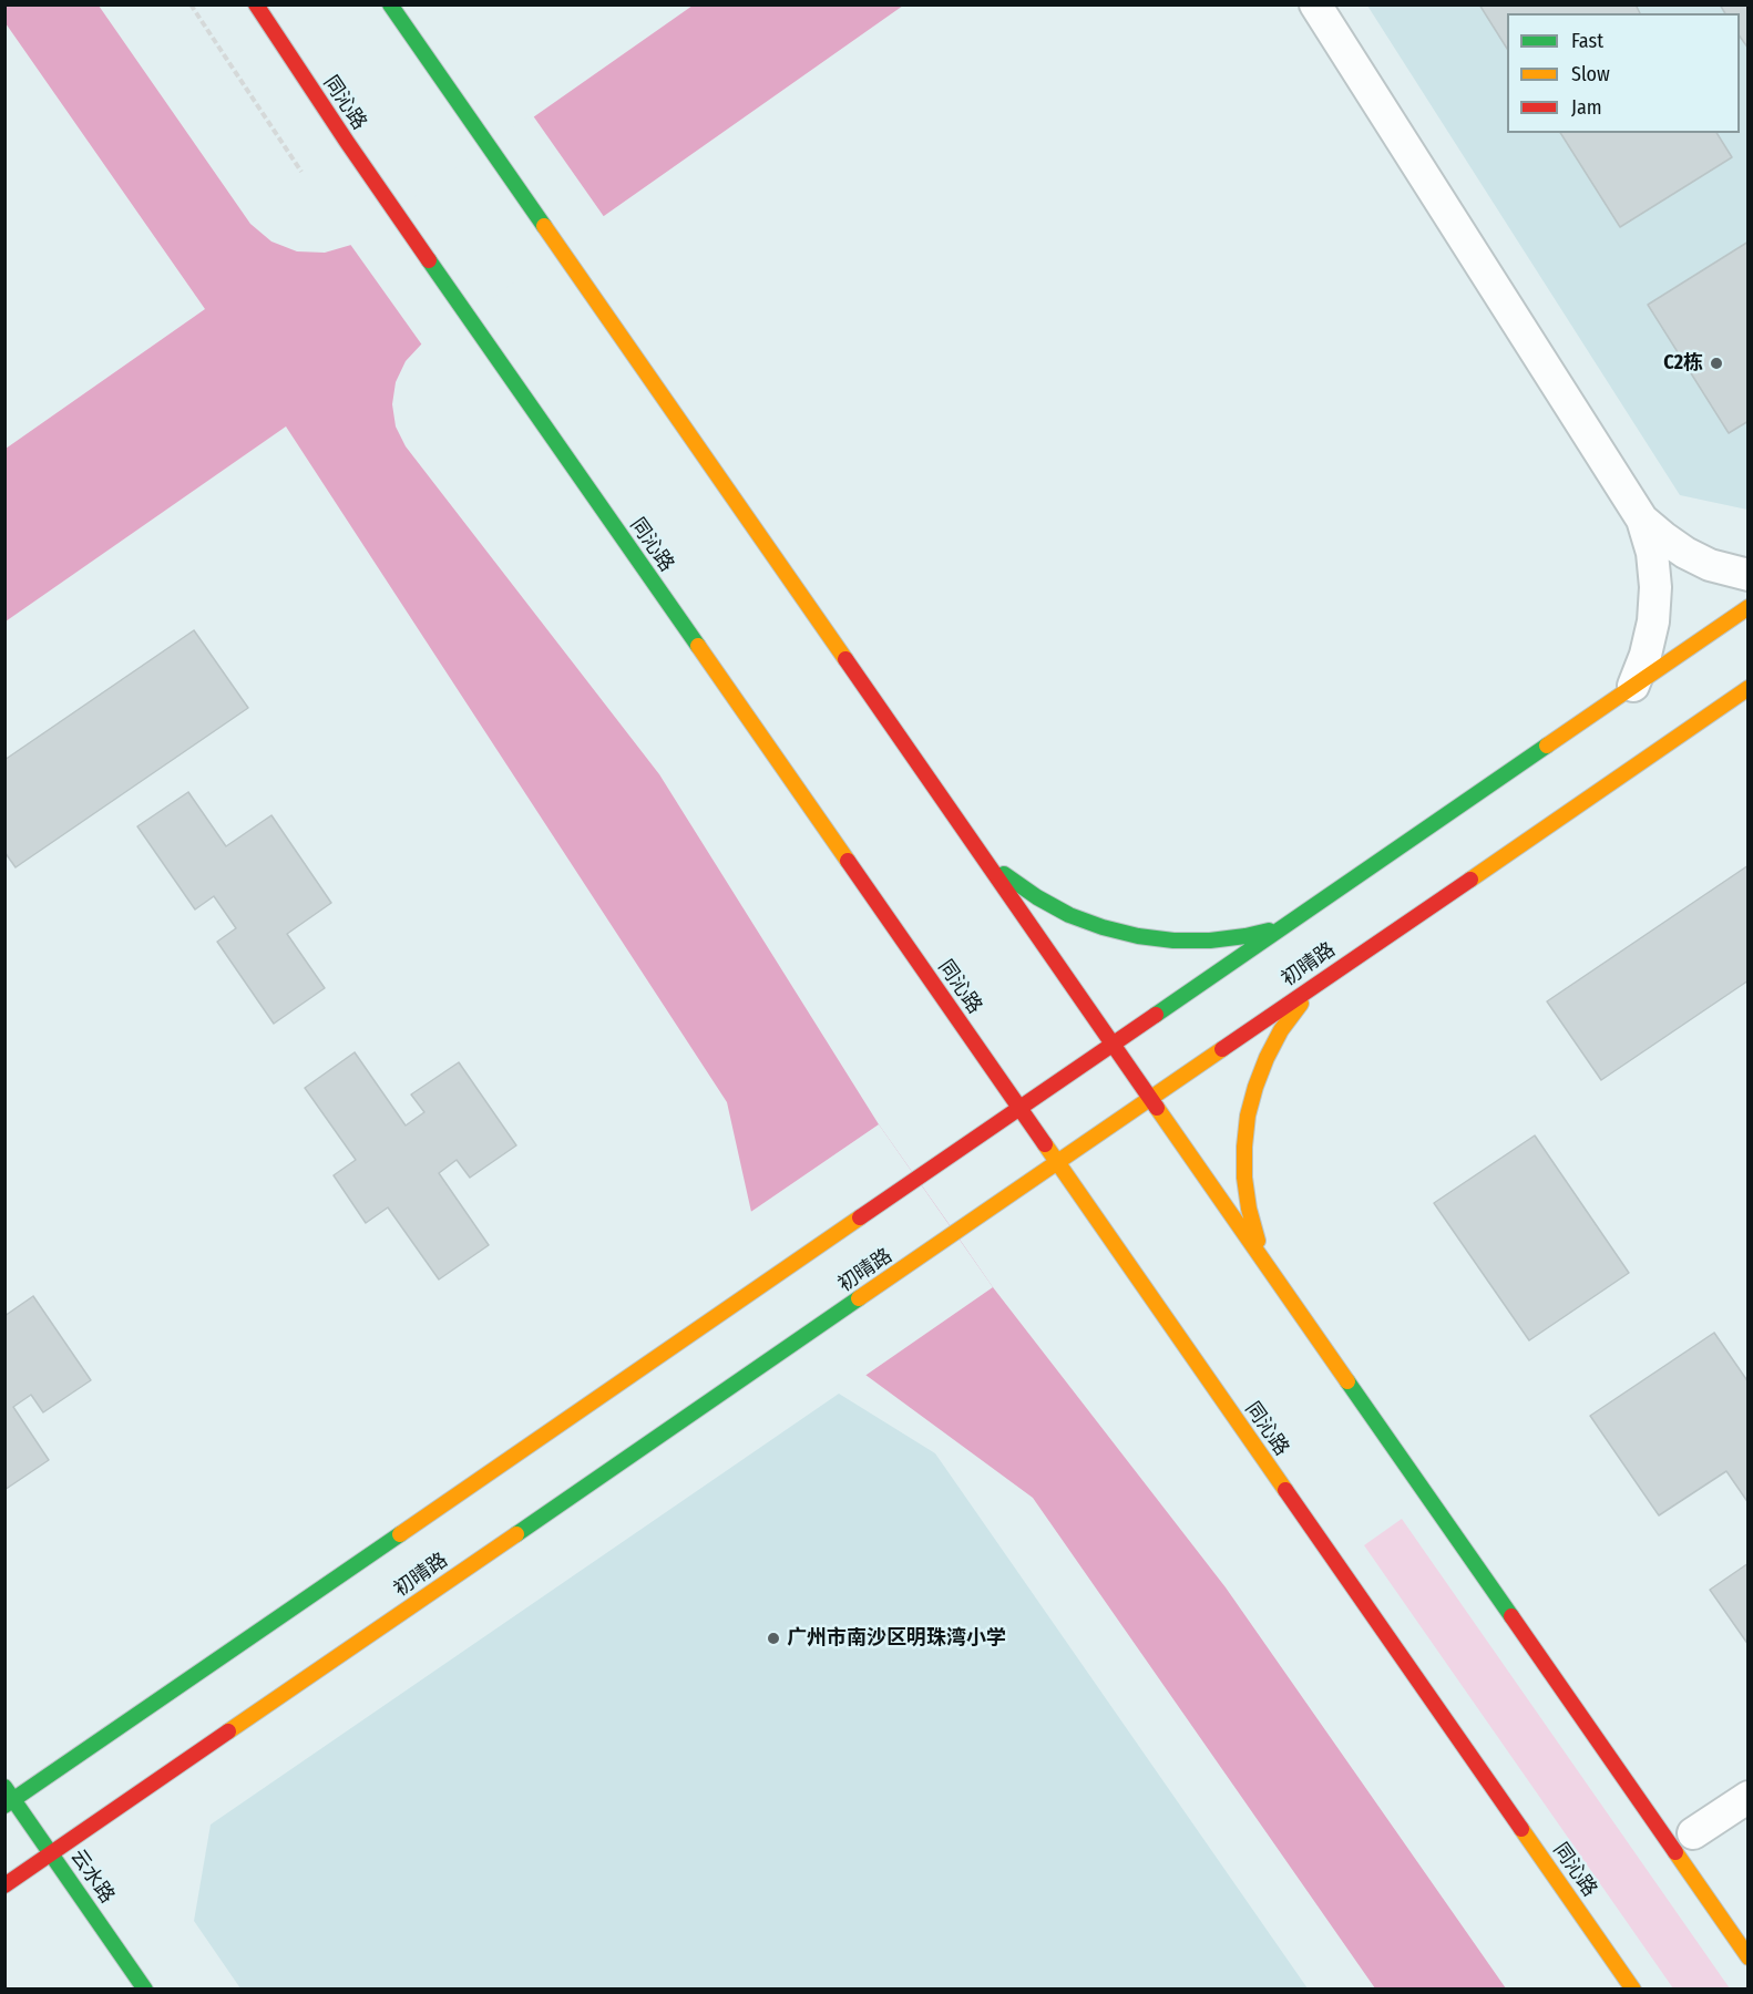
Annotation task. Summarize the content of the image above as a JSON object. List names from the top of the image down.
{
  "streets": {
    "main road": ["同沁路", "初晴路", "云水路"]
  },
  "crossings": [
    ["同沁路", "初晴路"],
    ["初晴路", "云水路"]
  ],
  "places": ["C2栋", "广州市南沙区明珠湾小学"],
  "legend": ["Fast", "Slow", "Jam"]
}
